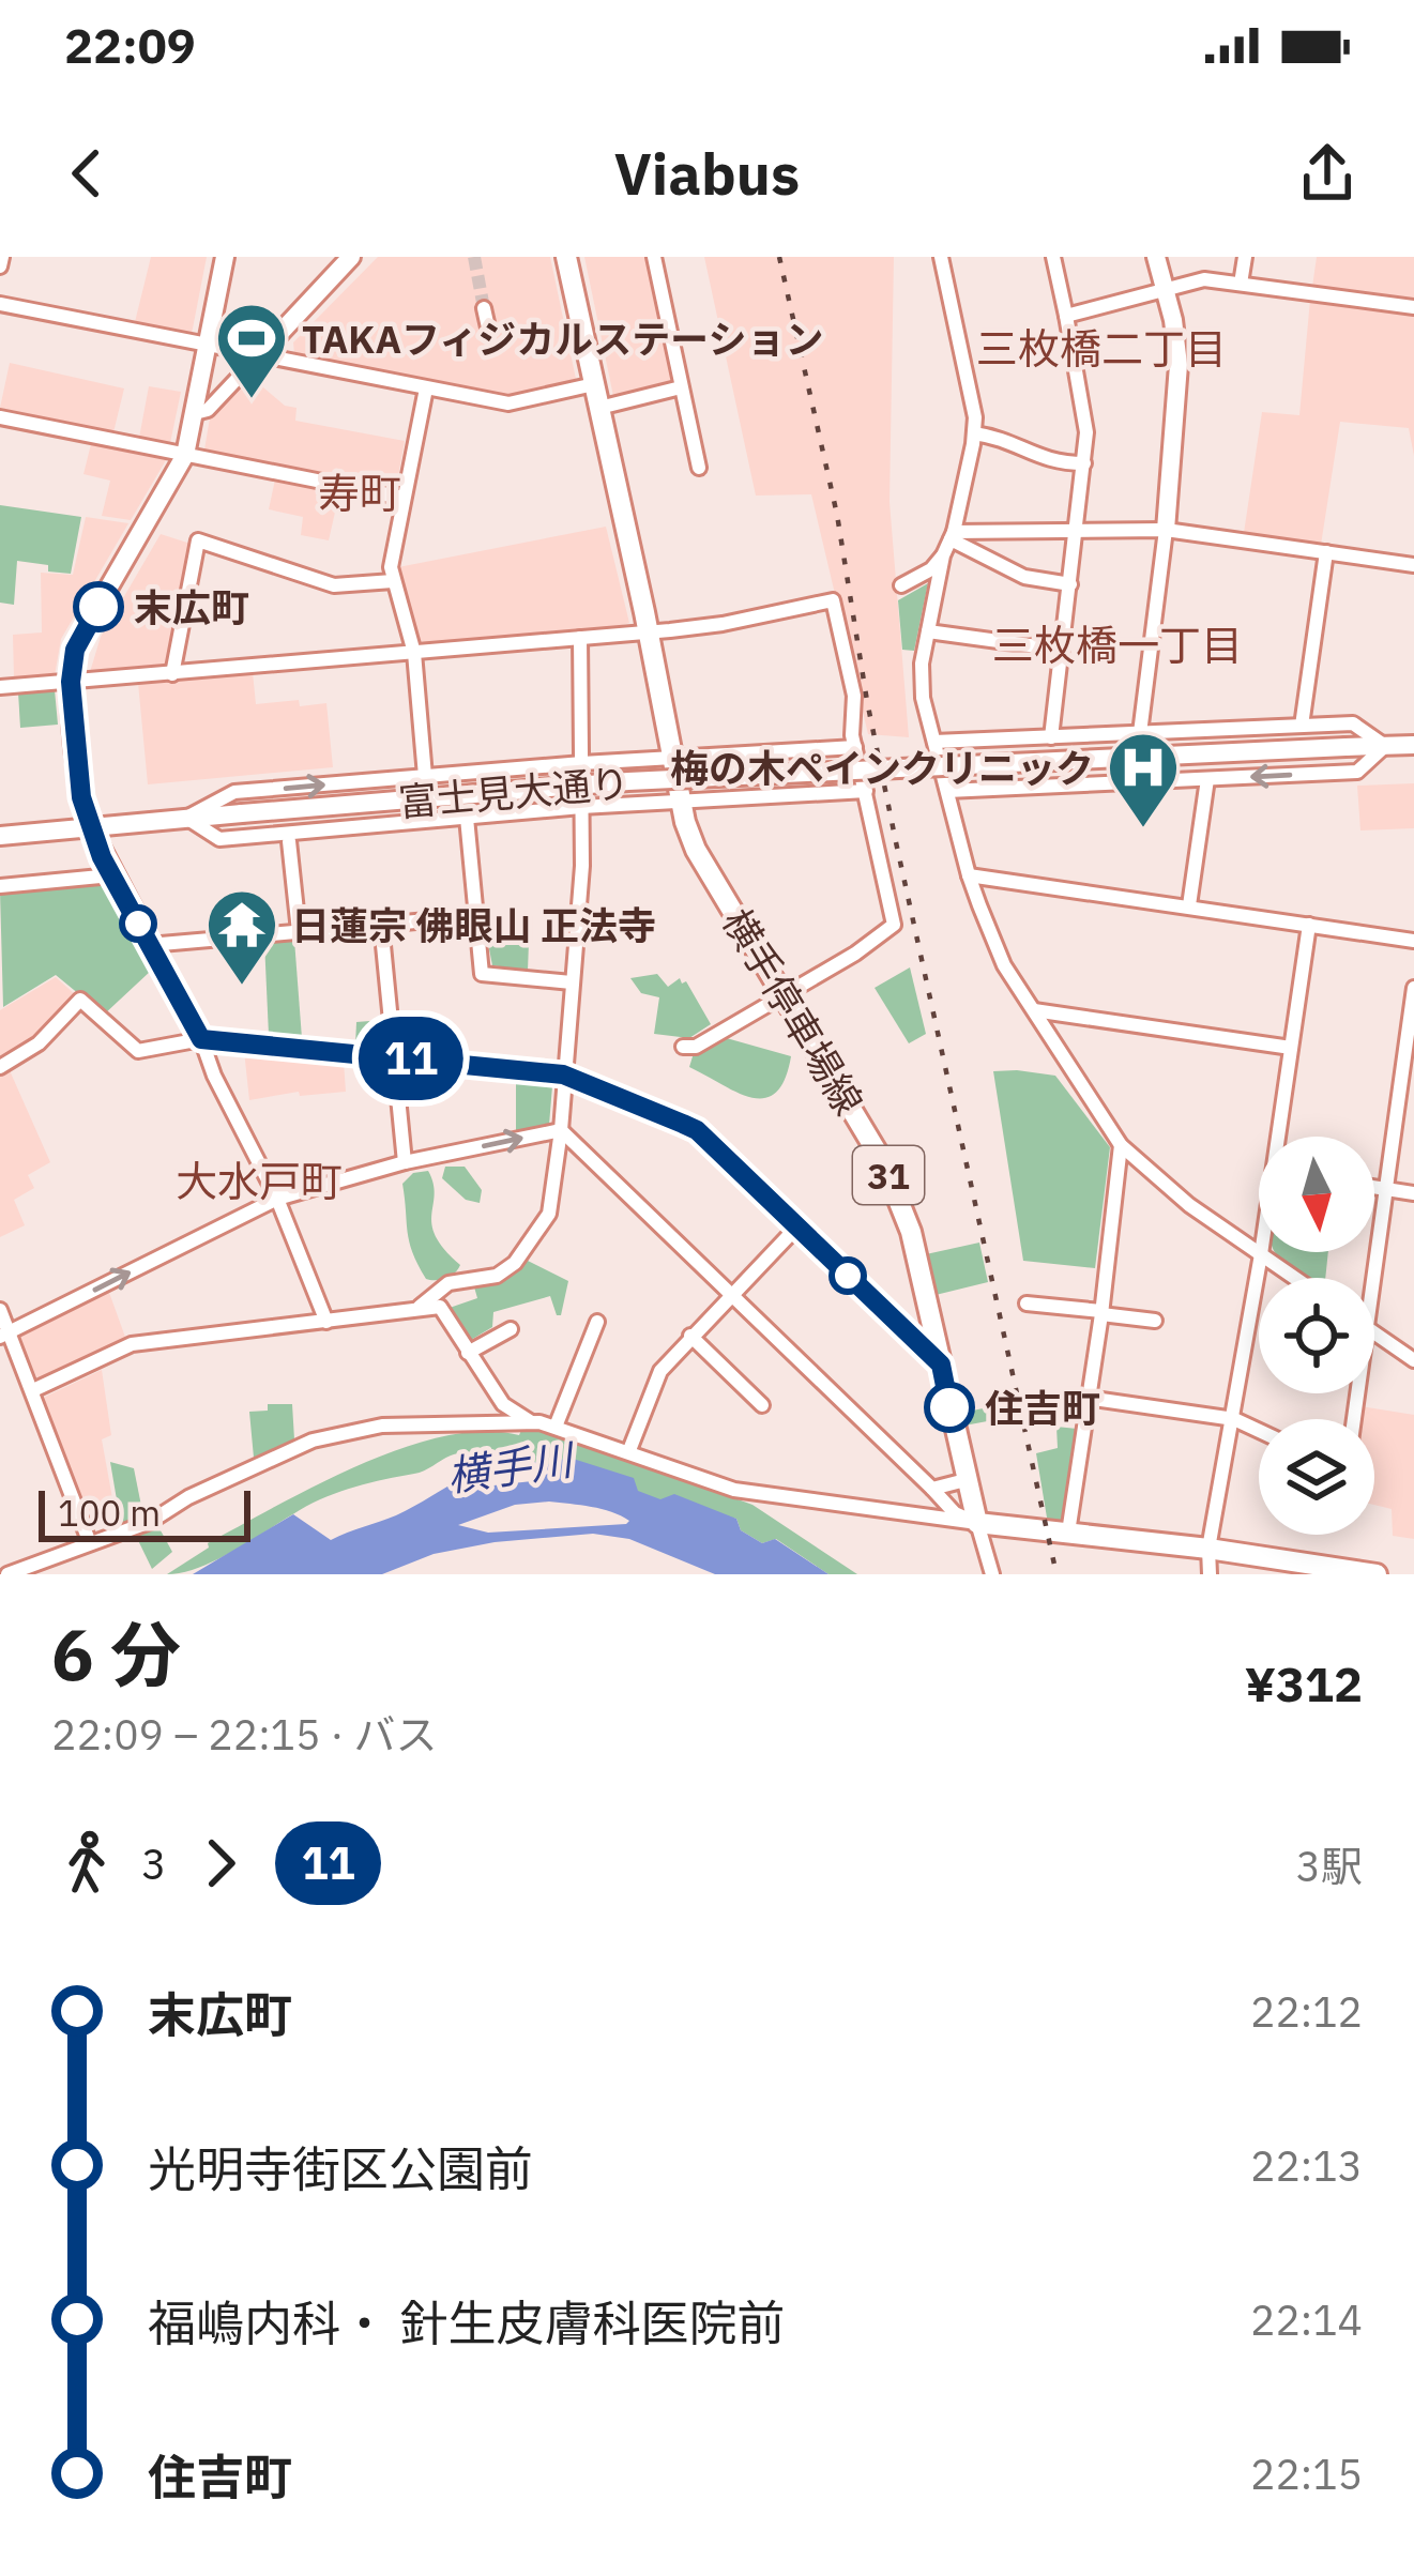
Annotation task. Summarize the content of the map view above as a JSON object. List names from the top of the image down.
{
  "streets": {
    "main road": ["横手停車場線", "31"],
    "street": ["富士見大通り"]
  },
  "districts": [
    "三枚橋二丁目",
    "寿町",
    "三枚橋一丁目",
    "大水戸町"
  ],
  "water": ["横手川"],
  "places": {
    "sports": ["TAKAフィジカルステーション"],
    "other": ["末広町", "住吉町"],
    "hospital": ["梅の木ペインクリニック"],
    "temple": ["日蓮宗 佛眼山 正法寺"]
  },
  "lines": ["bus line 11"],
  "scale_bar": "100 m",
  "north": "bottom",
  "page": {
    "status": "22:09",
    "header": "Viabus",
    "on_map": "11",
    "scale": "100 m",
    "heading": ["6 分", "22:09 – 22:15 · バス", "¥312"],
    "legs": ["3", "11", "3駅"],
    "list": [
      {
        "name": "末広町",
        "value": "22:12"
      },
      {
        "name": "光明寺街区公園前",
        "value": "22:13"
      },
      {
        "name": "福嶋内科・ 針生皮膚科医院前",
        "value": "22:14"
      },
      {
        "name": "住吉町",
        "value": "22:15"
      }
    ]
  }
}
